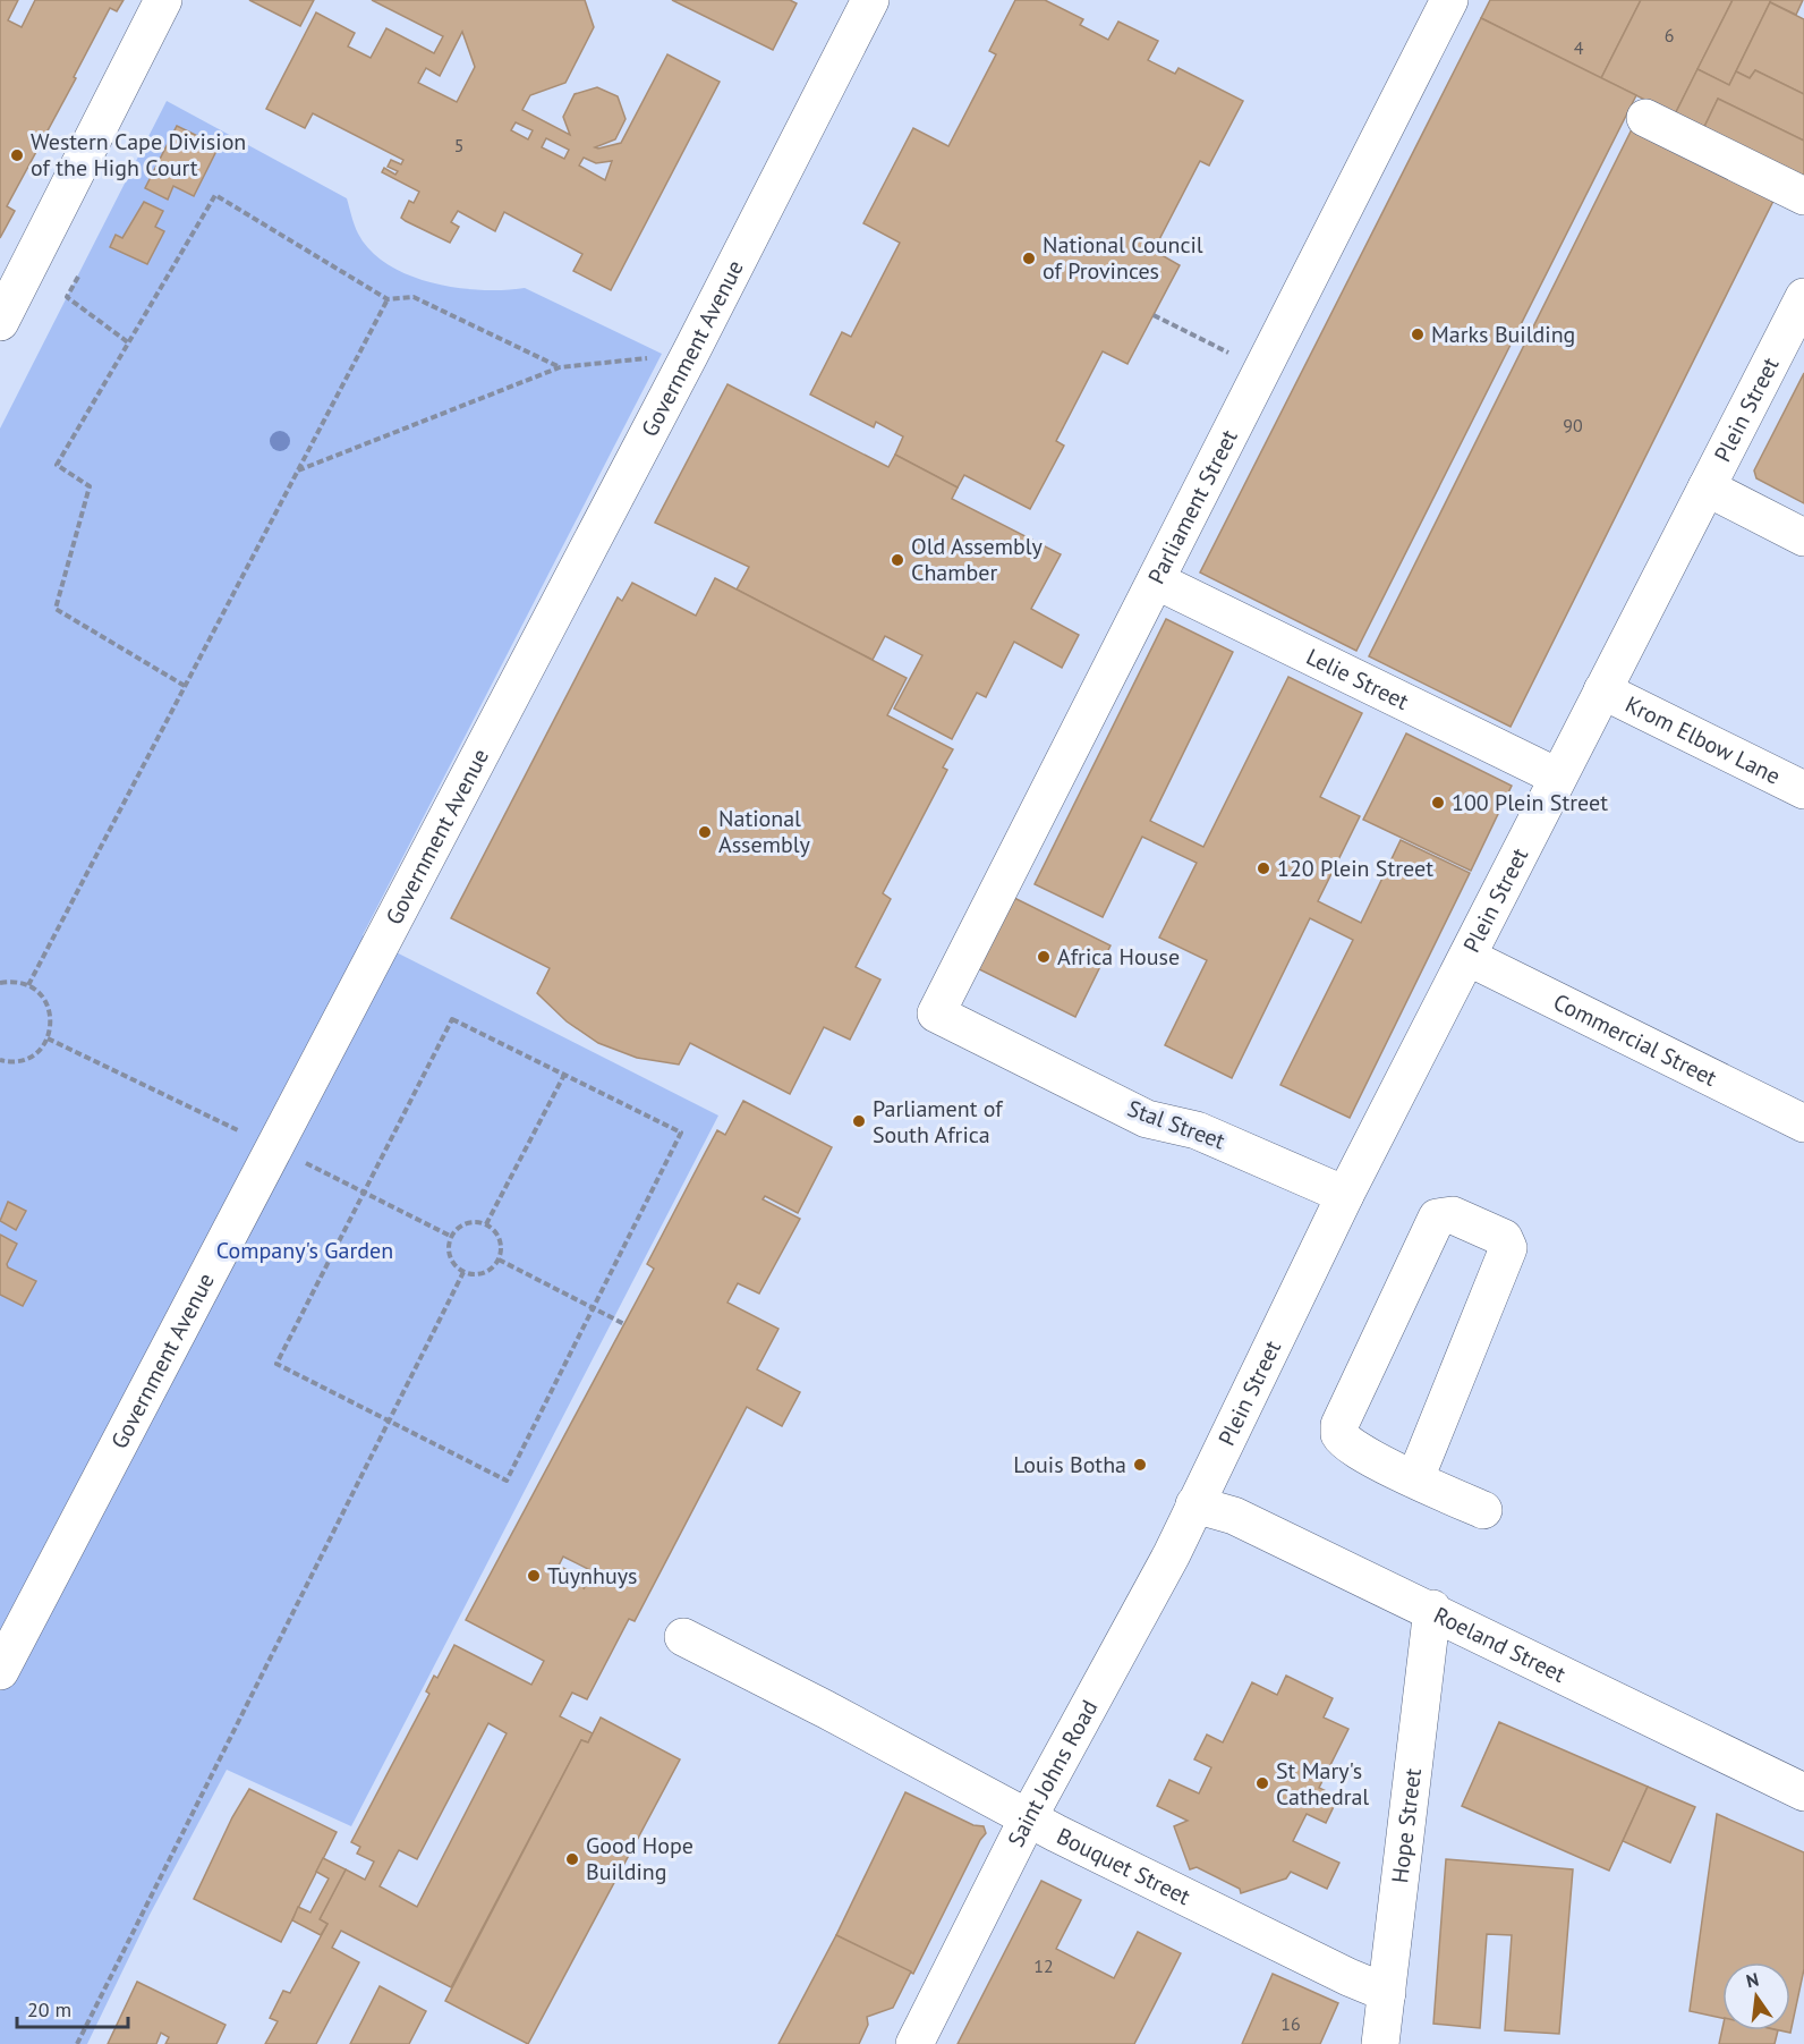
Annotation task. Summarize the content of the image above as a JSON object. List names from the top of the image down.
{
  "streets": {
    "street": [
      "Government Avenue",
      "Plein Street",
      "Parliament Street",
      "Lelie Street",
      "Krom Elbow Lane",
      "Commercial Street",
      "Stal Street",
      "Roeland Street",
      "Saint Johns Road",
      "Hope Street",
      "Bouquet Street"
    ]
  },
  "crossings": [
    ["Plein Street", "Lelie Street"],
    ["Plein Street", "Krom Elbow Lane"],
    ["Plein Street", "Commercial Street"],
    ["Plein Street", "Stal Street"],
    ["Plein Street", "Roeland Street"],
    ["Plein Street", "Saint Johns Road"],
    ["Parliament Street", "Lelie Street"],
    ["Parliament Street", "Stal Street"],
    ["Roeland Street", "Saint Johns Road"],
    ["Roeland Street", "Hope Street"],
    ["Saint Johns Road", "Bouquet Street"],
    ["Hope Street", "Bouquet Street"]
  ],
  "parks": ["Company's Garden"],
  "places": [
    "Western Cape Division of the High Court",
    "National Council of Provinces",
    "Marks Building",
    "Old Assembly Chamber",
    "100 Plein Street",
    "National Assembly",
    "120 Plein Street",
    "Africa House",
    "Parliament of South Africa",
    "Louis Botha",
    "Tuynhuys",
    "St Mary's Cathedral",
    "Good Hope Building"
  ],
  "house_numbers": [
    "6",
    "4",
    "5",
    "90",
    "12",
    "16"
  ],
  "scale_bar": "20 m",
  "north": "top"
}
